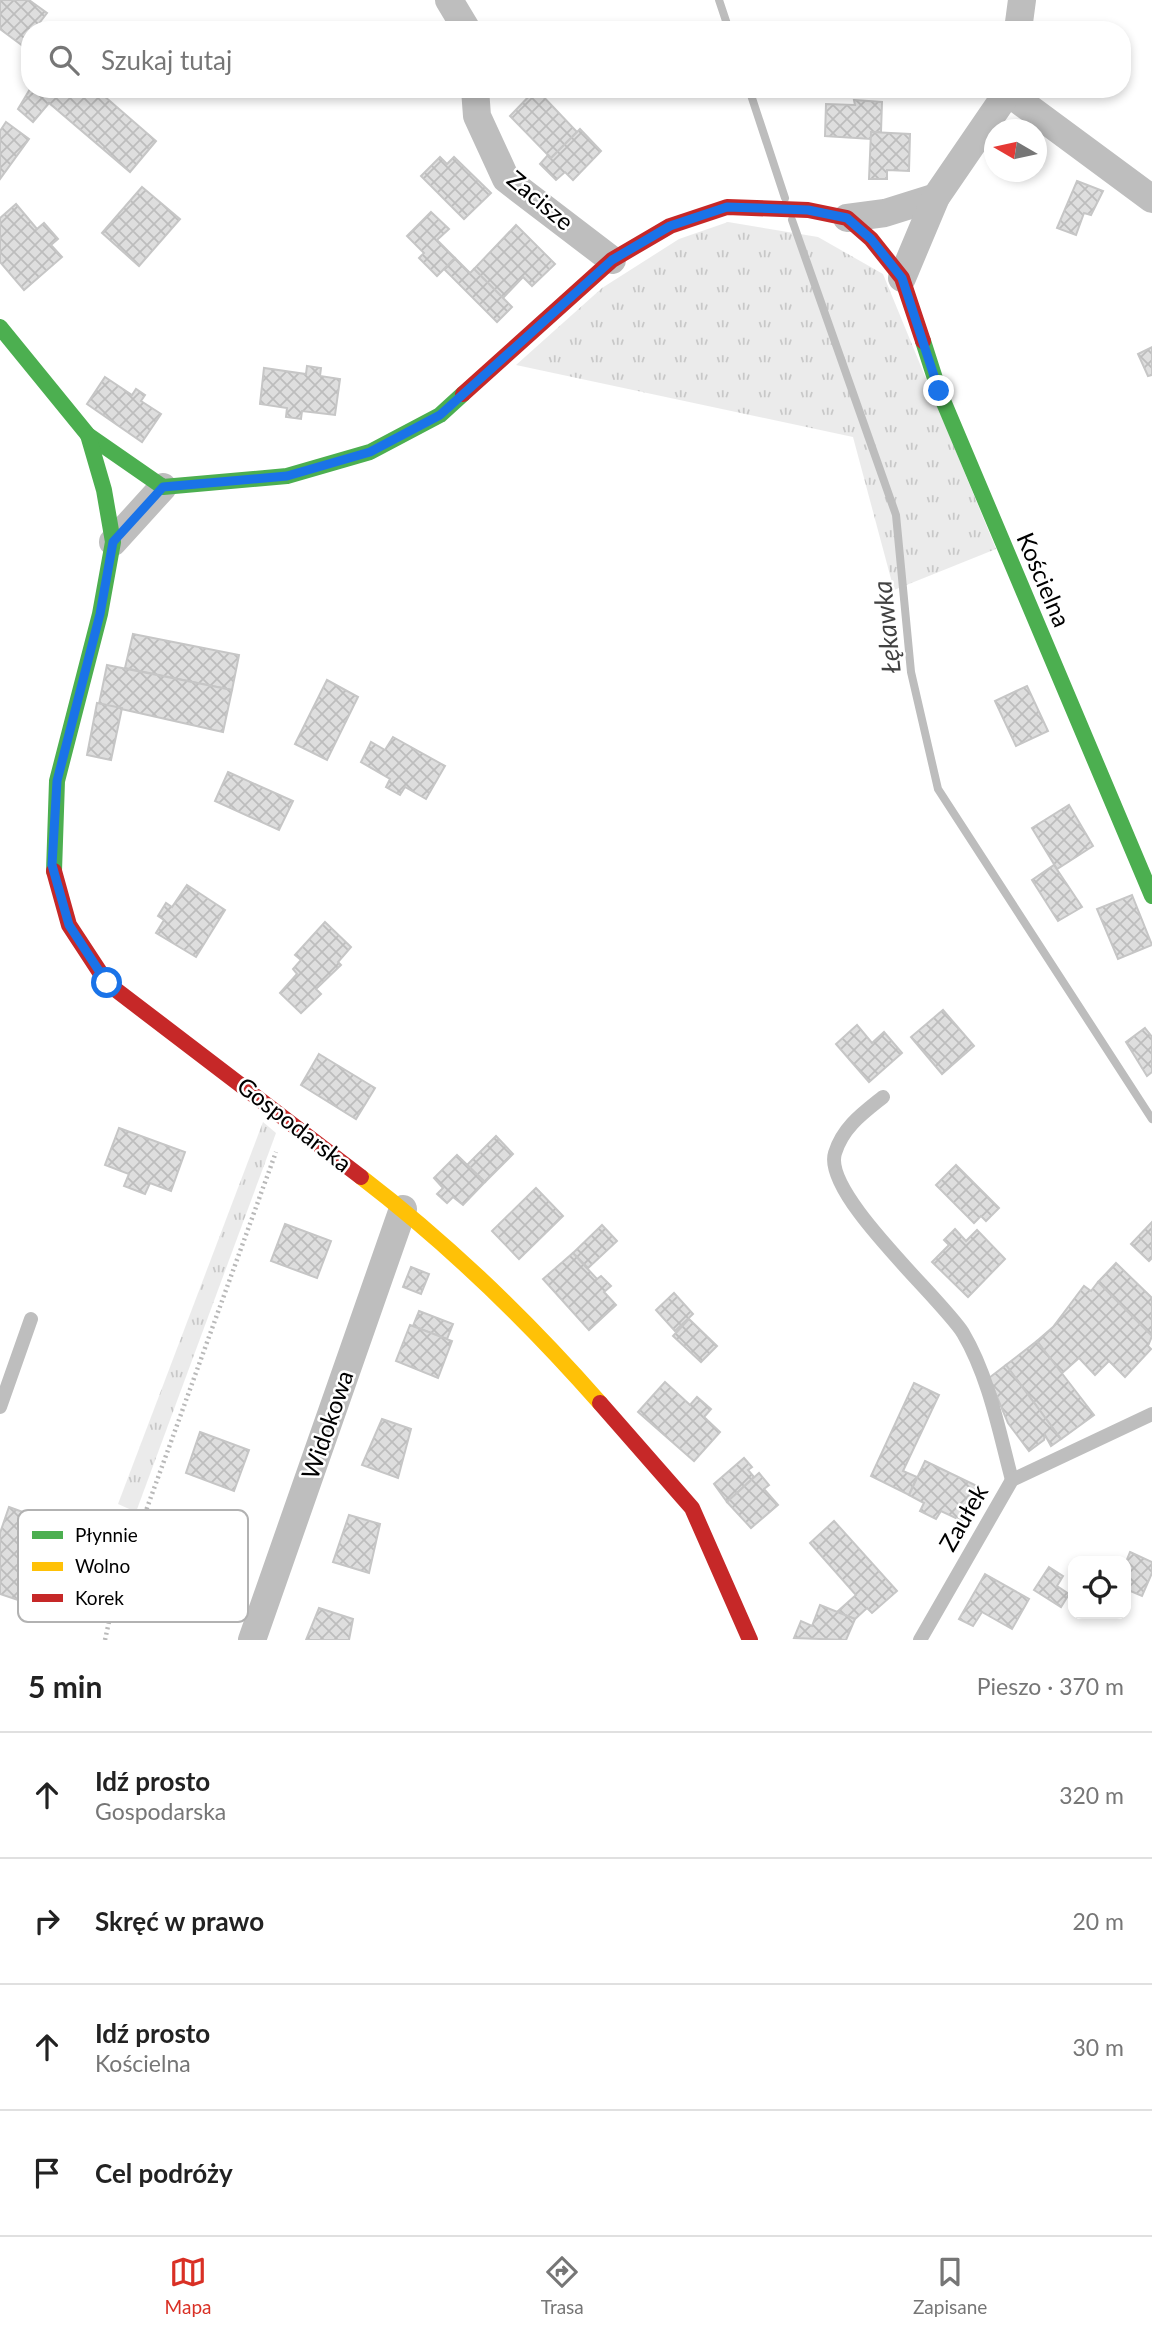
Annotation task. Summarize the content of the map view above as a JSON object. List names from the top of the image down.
{
  "streets": {
    "street": [
      "Zacisze",
      "Kościelna",
      "Gospodarska",
      "Widokowa"
    ],
    "lane": ["Zaułek"]
  },
  "crossings": [
    ["Gospodarska", "Widokowa"]
  ],
  "water": ["Łękawka"],
  "legend": ["Płynnie", "Wolno", "Korek"],
  "north": "left",
  "page": {
    "search": "Szukaj tutaj",
    "heading": ["5 min", "Pieszo · 370 m"],
    "list": [
      ["Idź prosto", "Gospodarska", "320 m"],
      ["Skręć w prawo", "20 m"],
      ["Idź prosto", "Kościelna", "30 m"],
      "Cel podróży"
    ],
    "nav": ["Mapa", "Trasa", "Zapisane"]
  }
}
